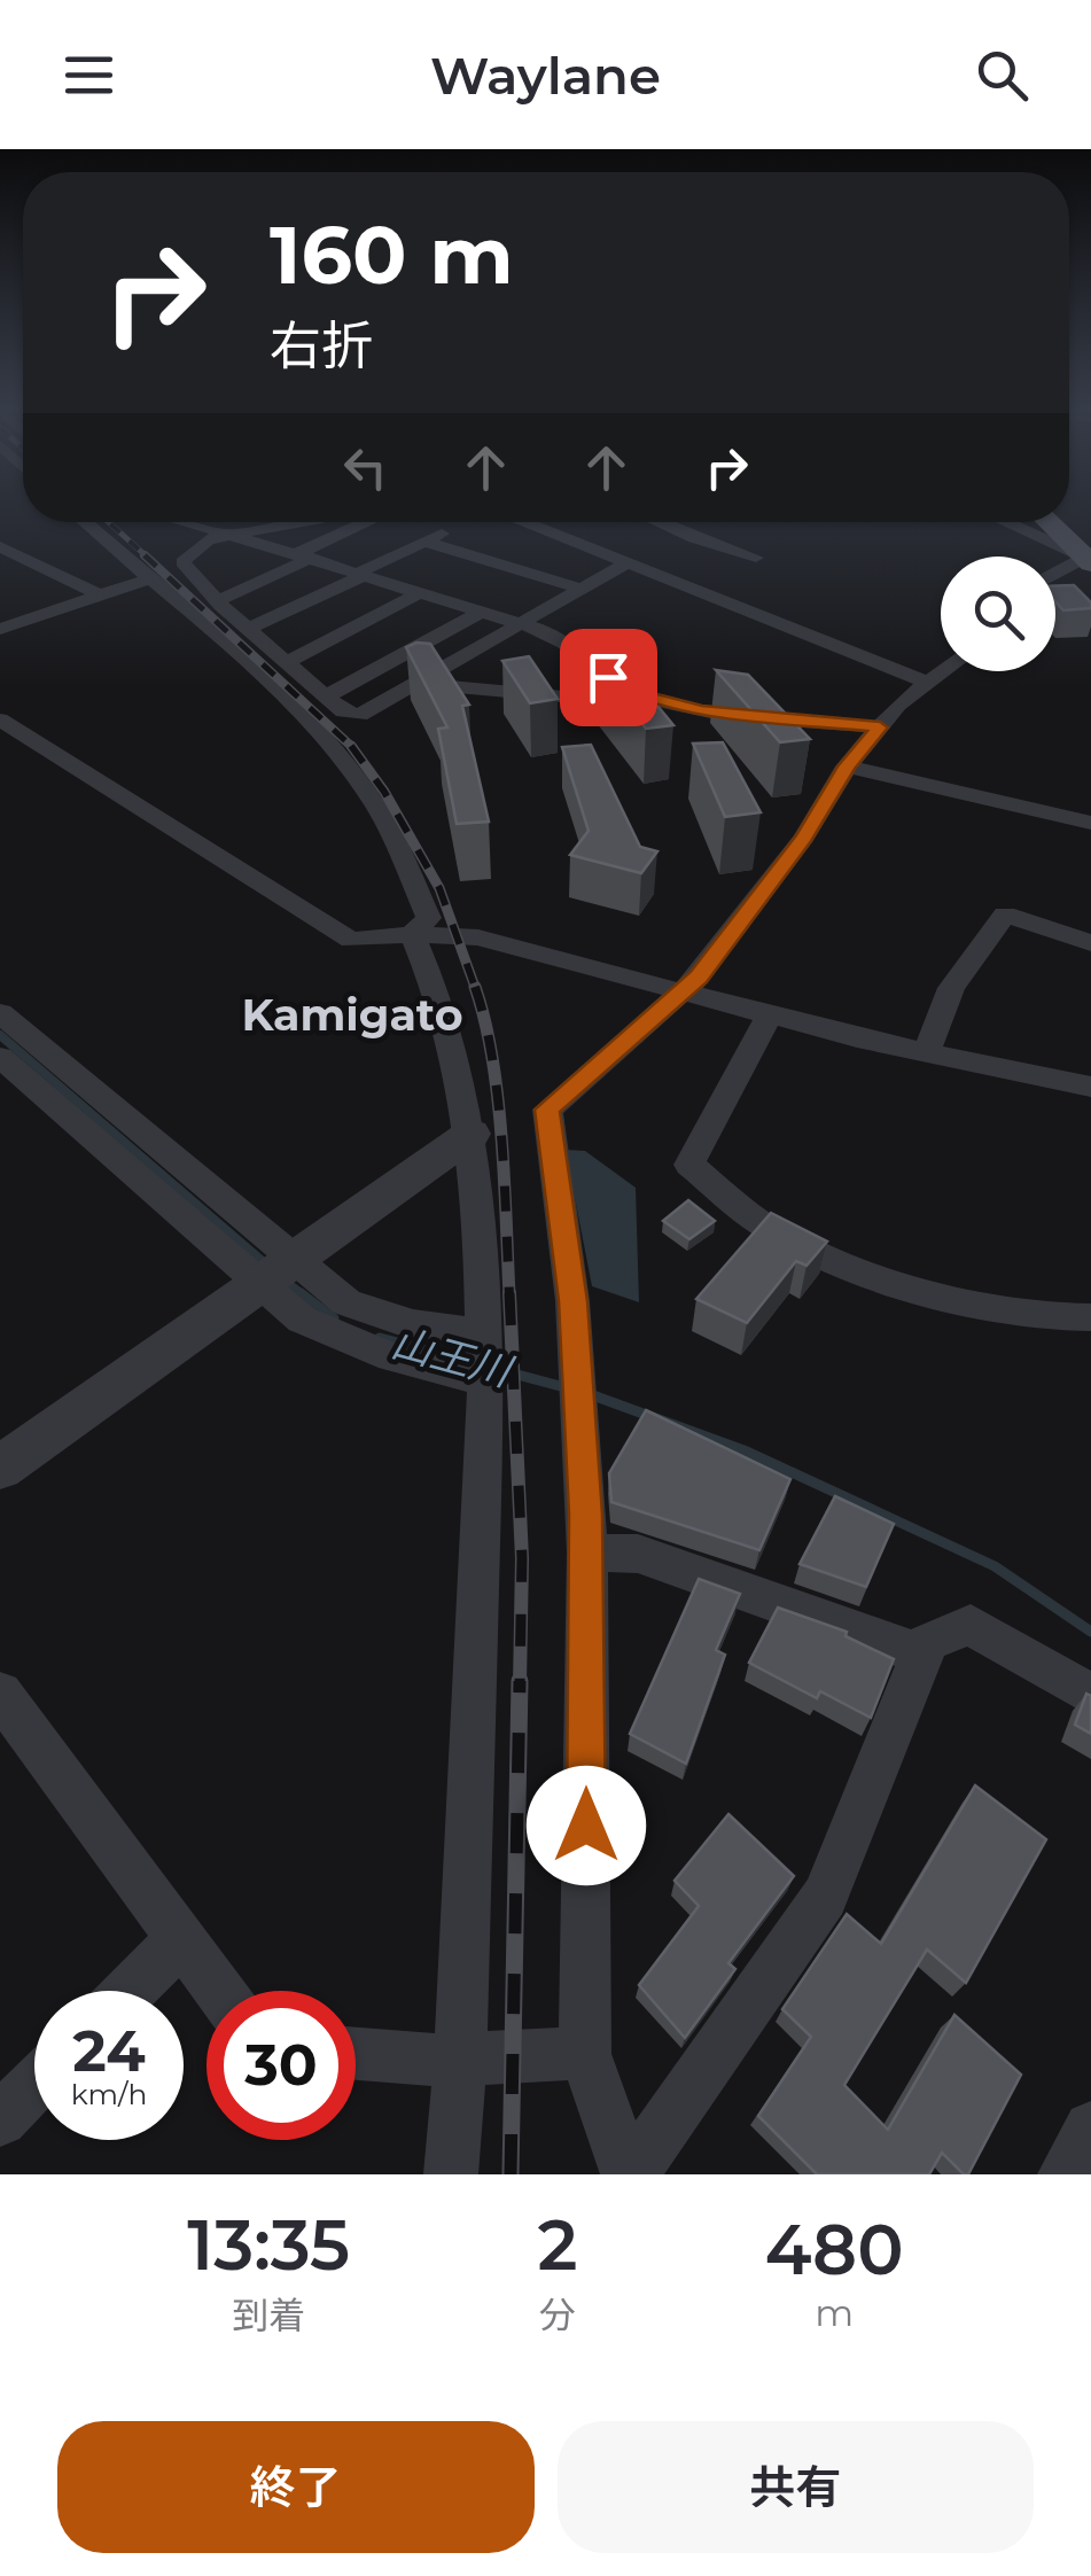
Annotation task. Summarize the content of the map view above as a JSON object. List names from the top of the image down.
{
  "districts": ["Kamigato"],
  "water": ["山王川"],
  "page": {
    "header": "Waylane",
    "turn": ["160 m", "右折"],
    "speed": "24 km/h",
    "limit": "30",
    "eta": [
      "13:35",
      "到着",
      "2",
      "分",
      "480",
      "m"
    ],
    "buttons": ["終了", "共有"]
  }
}
